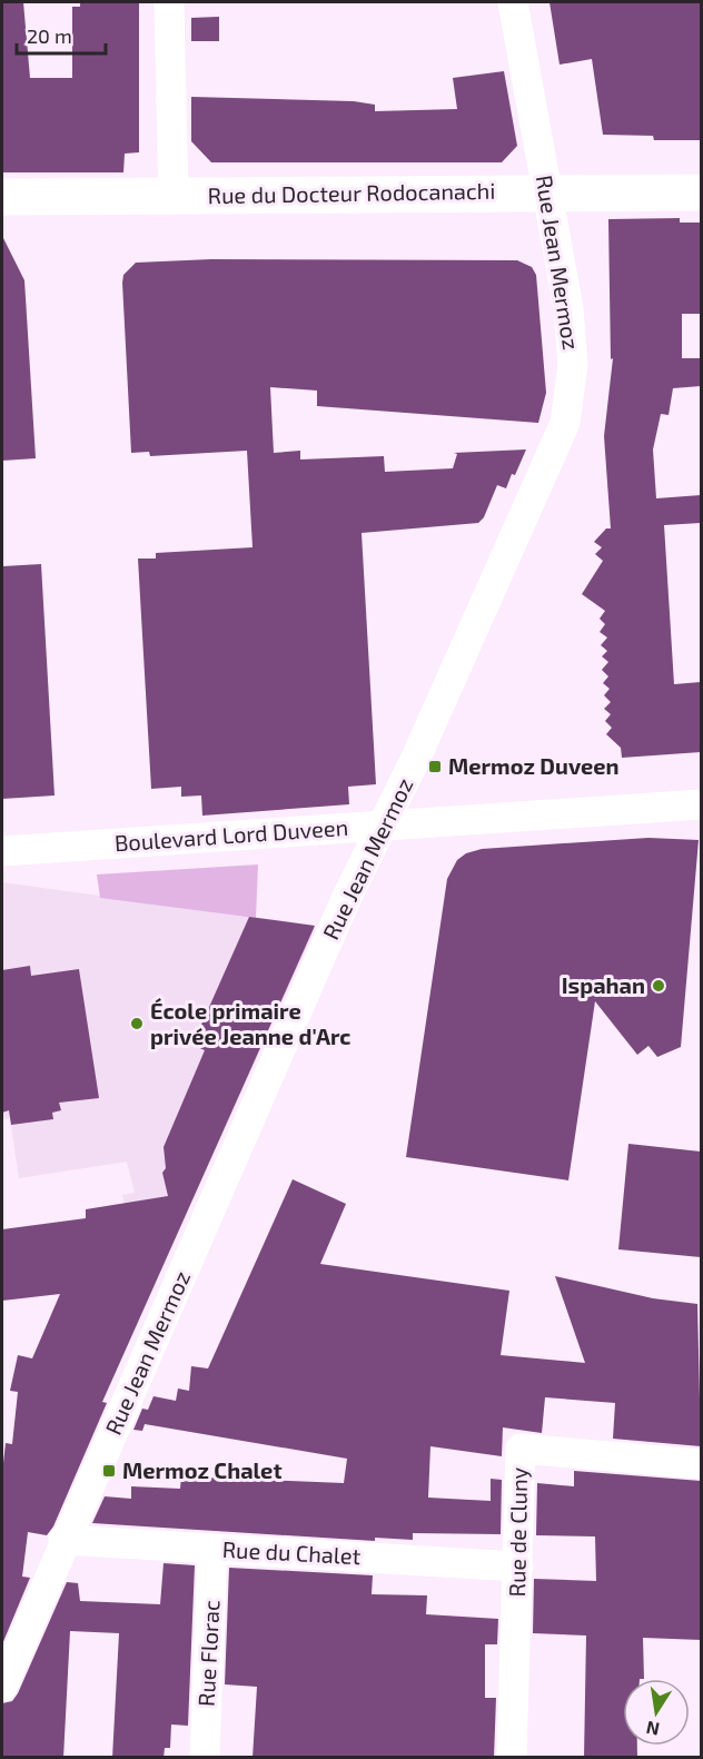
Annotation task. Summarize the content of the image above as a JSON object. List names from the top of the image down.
{
  "streets": {
    "street": [
      "Rue du Docteur Rodocanachi",
      "Rue Jean Mermoz",
      "Boulevard Lord Duveen",
      "Rue de Cluny",
      "Rue du Chalet",
      "Rue Florac"
    ]
  },
  "crossings": [
    ["Rue du Docteur Rodocanachi", "Rue Jean Mermoz"],
    ["Rue Jean Mermoz", "Boulevard Lord Duveen"],
    ["Rue Jean Mermoz", "Rue du Chalet"],
    ["Rue de Cluny", "Rue du Chalet"],
    ["Rue du Chalet", "Rue Florac"]
  ],
  "places": {
    "transit": ["Mermoz Duveen", "Mermoz Chalet"],
    "other": ["Ispahan", "École primaire privée Jeanne d'Arc"]
  },
  "scale_bar": "20 m",
  "north": "bottom"
}
